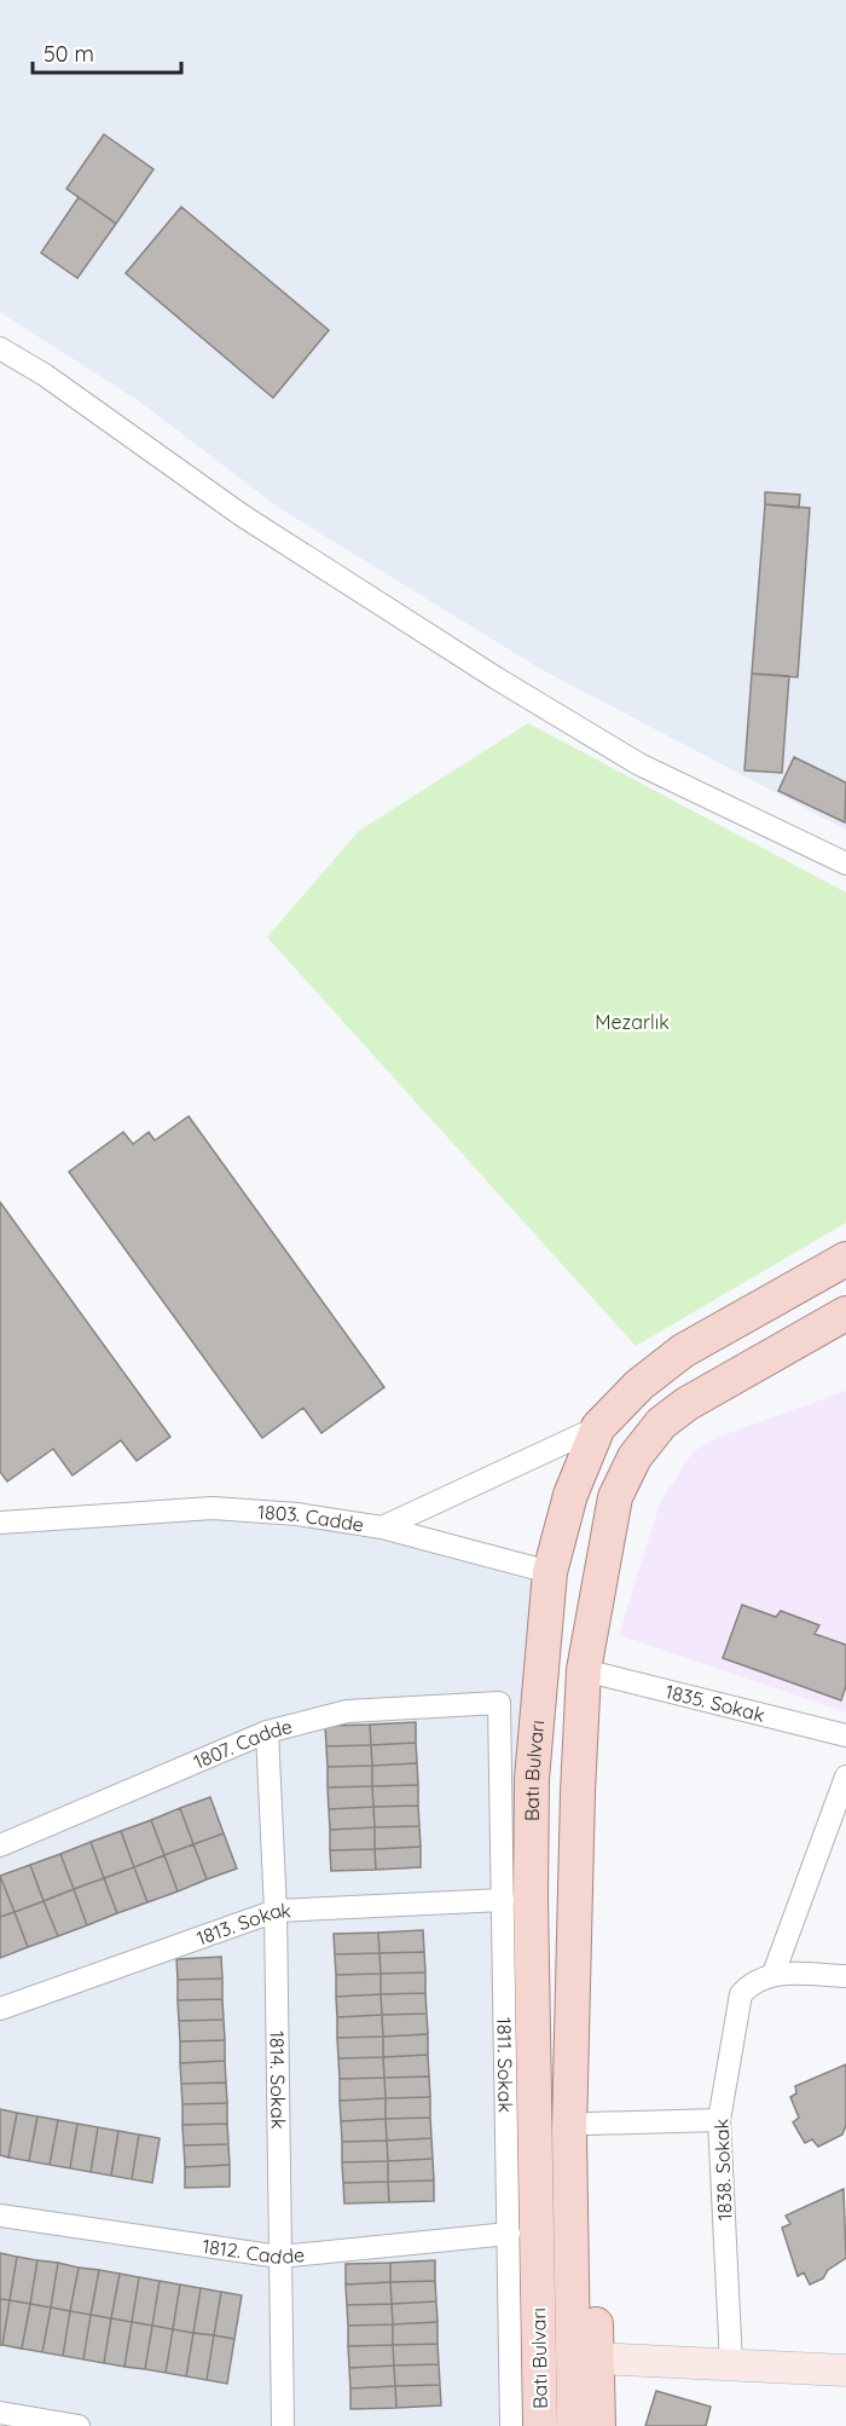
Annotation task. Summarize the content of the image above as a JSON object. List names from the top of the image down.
{
  "streets": {
    "main road": ["Batı Bulvarı"],
    "street": [
      "1803. Cadde",
      "1835. Sokak",
      "1807. Cadde",
      "1813. Sokak",
      "1811. Sokak",
      "1814. Sokak",
      "1838. Sokak",
      "1812. Cadde"
    ]
  },
  "crossings": [
    ["1803. Cadde", "Batı Bulvarı"],
    ["1835. Sokak", "Batı Bulvarı"],
    ["1807. Cadde", "1811. Sokak"],
    ["1807. Cadde", "1814. Sokak"],
    ["1813. Sokak", "1811. Sokak"],
    ["1813. Sokak", "1814. Sokak"],
    ["1811. Sokak", "1812. Cadde"],
    ["1814. Sokak", "1812. Cadde"]
  ],
  "parks": ["Mezarlık"],
  "scale_bar": "50 m"
}
